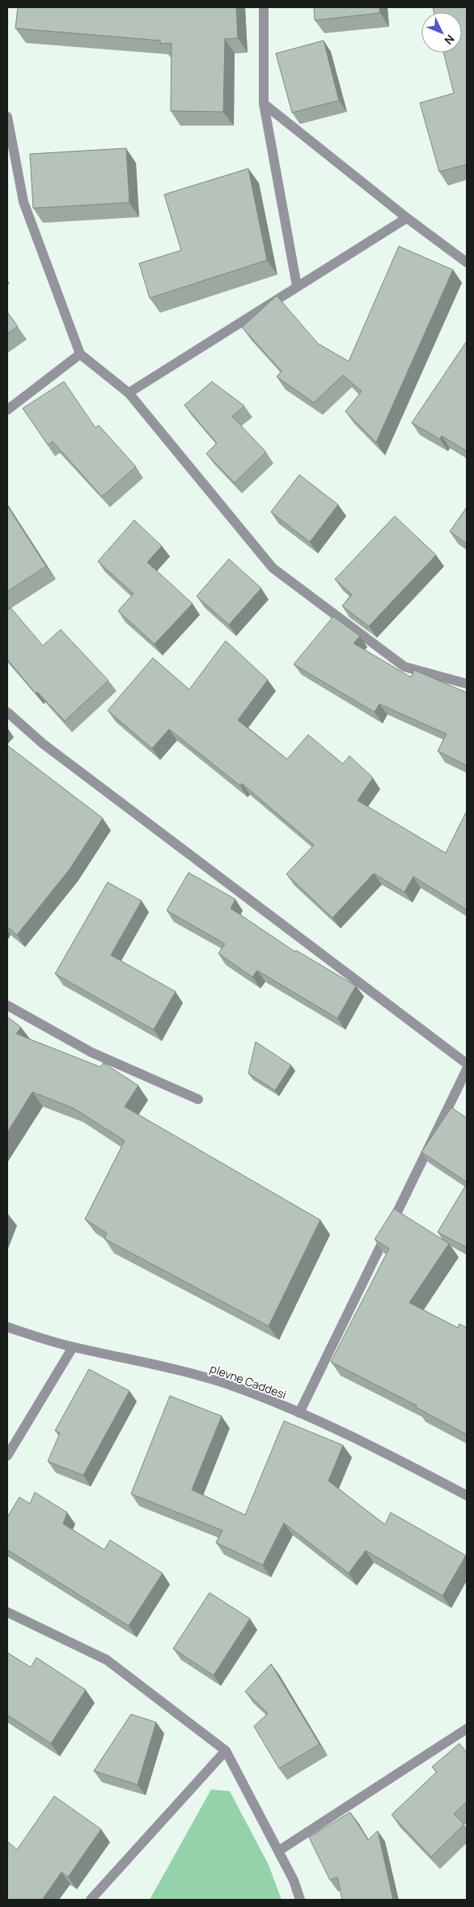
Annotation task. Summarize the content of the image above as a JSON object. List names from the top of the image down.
{
  "streets": {
    "street": ["plevne Caddesi"]
  },
  "north": "bottom right"
}
